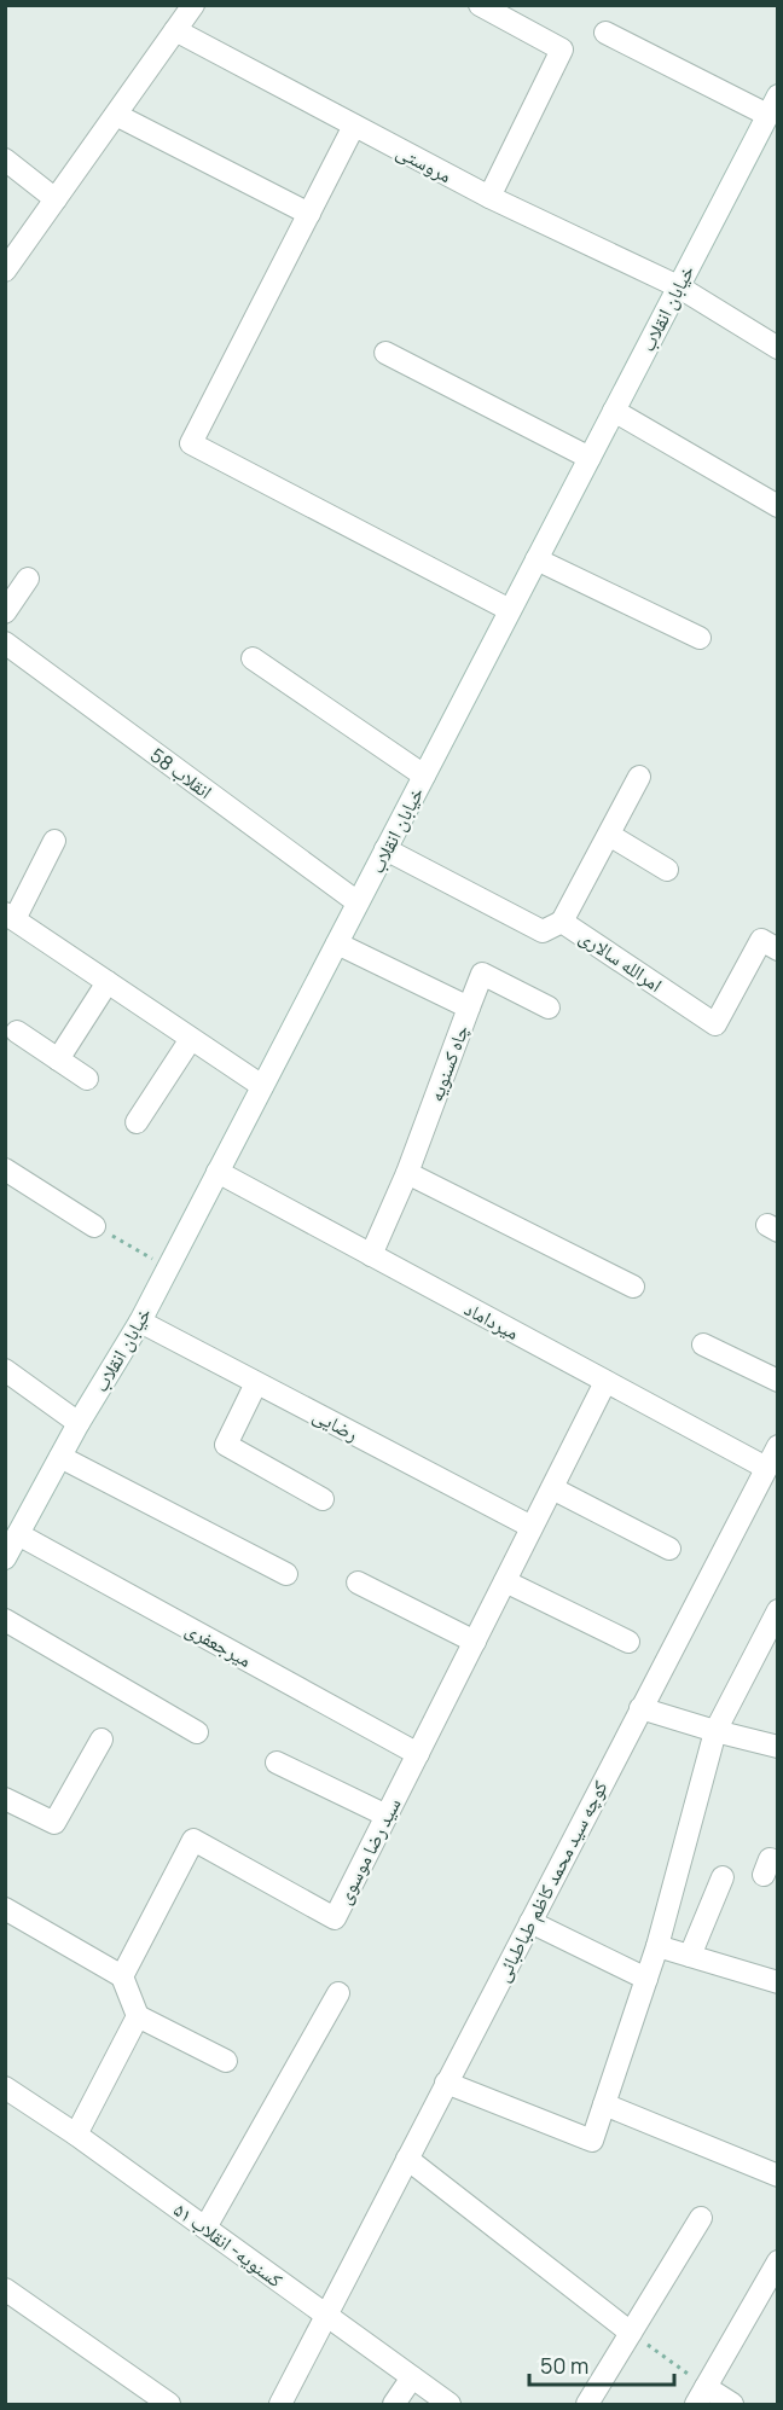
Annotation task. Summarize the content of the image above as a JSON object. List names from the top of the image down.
{
  "streets": {
    "street": [
      "مروستی",
      "خیابان انقلاب",
      "انقلاب 58",
      "امرالله سالاری",
      "چاه کسنویه",
      "میرداماد",
      "رضایی",
      "میرجعفری",
      "سید رضا موسوی",
      "کوچه سید محمد کاظم طباطبائی",
      "کسنویه- انقلاب ۵۱"
    ]
  },
  "crossings": [
    ["مروستی", "خیابان انقلاب"],
    ["خیابان انقلاب", "انقلاب 58"],
    ["خیابان انقلاب", "امرالله سالاری"],
    ["خیابان انقلاب", "چاه کسنویه"],
    ["خیابان انقلاب", "میرداماد"],
    ["خیابان انقلاب", "رضایی"],
    ["خیابان انقلاب", "میرجعفری"],
    ["چاه کسنویه", "میرداماد"],
    ["میرداماد", "سید رضا موسوی"],
    ["میرداماد", "کوچه سید محمد کاظم طباطبائی"],
    ["رضایی", "سید رضا موسوی"],
    ["میرجعفری", "سید رضا موسوی"],
    ["کوچه سید محمد کاظم طباطبائی", "کسنویه- انقلاب ۵۱"]
  ],
  "scale_bar": "50 m"
}
